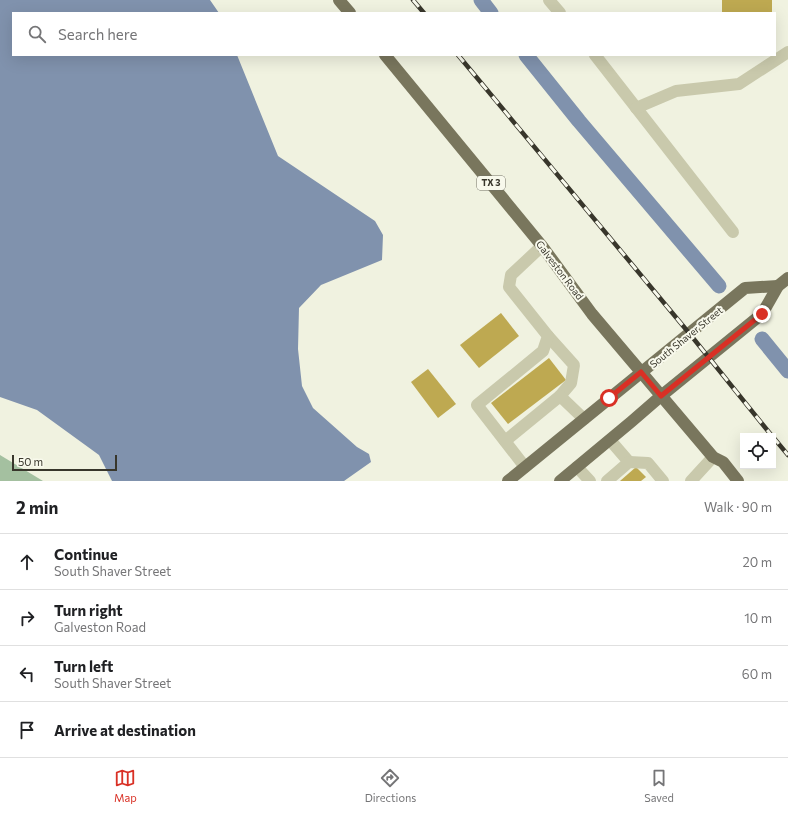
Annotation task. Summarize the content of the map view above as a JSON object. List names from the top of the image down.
{
  "streets": {
    "main road": ["TX 3", "Galveston Road", "South Shaver Street"]
  },
  "crossings": [
    ["Galveston Road", "South Shaver Street"]
  ],
  "scale_bar": "50 m",
  "page": {
    "search": "Search here",
    "scale": "50 m",
    "heading": ["2 min", "Walk · 90 m"],
    "list": [
      ["Continue", "South Shaver Street", "20 m"],
      ["Turn right", "Galveston Road", "10 m"],
      ["Turn left", "South Shaver Street", "60 m"],
      "Arrive at destination"
    ],
    "nav": ["Map", "Directions", "Saved"]
  }
}
